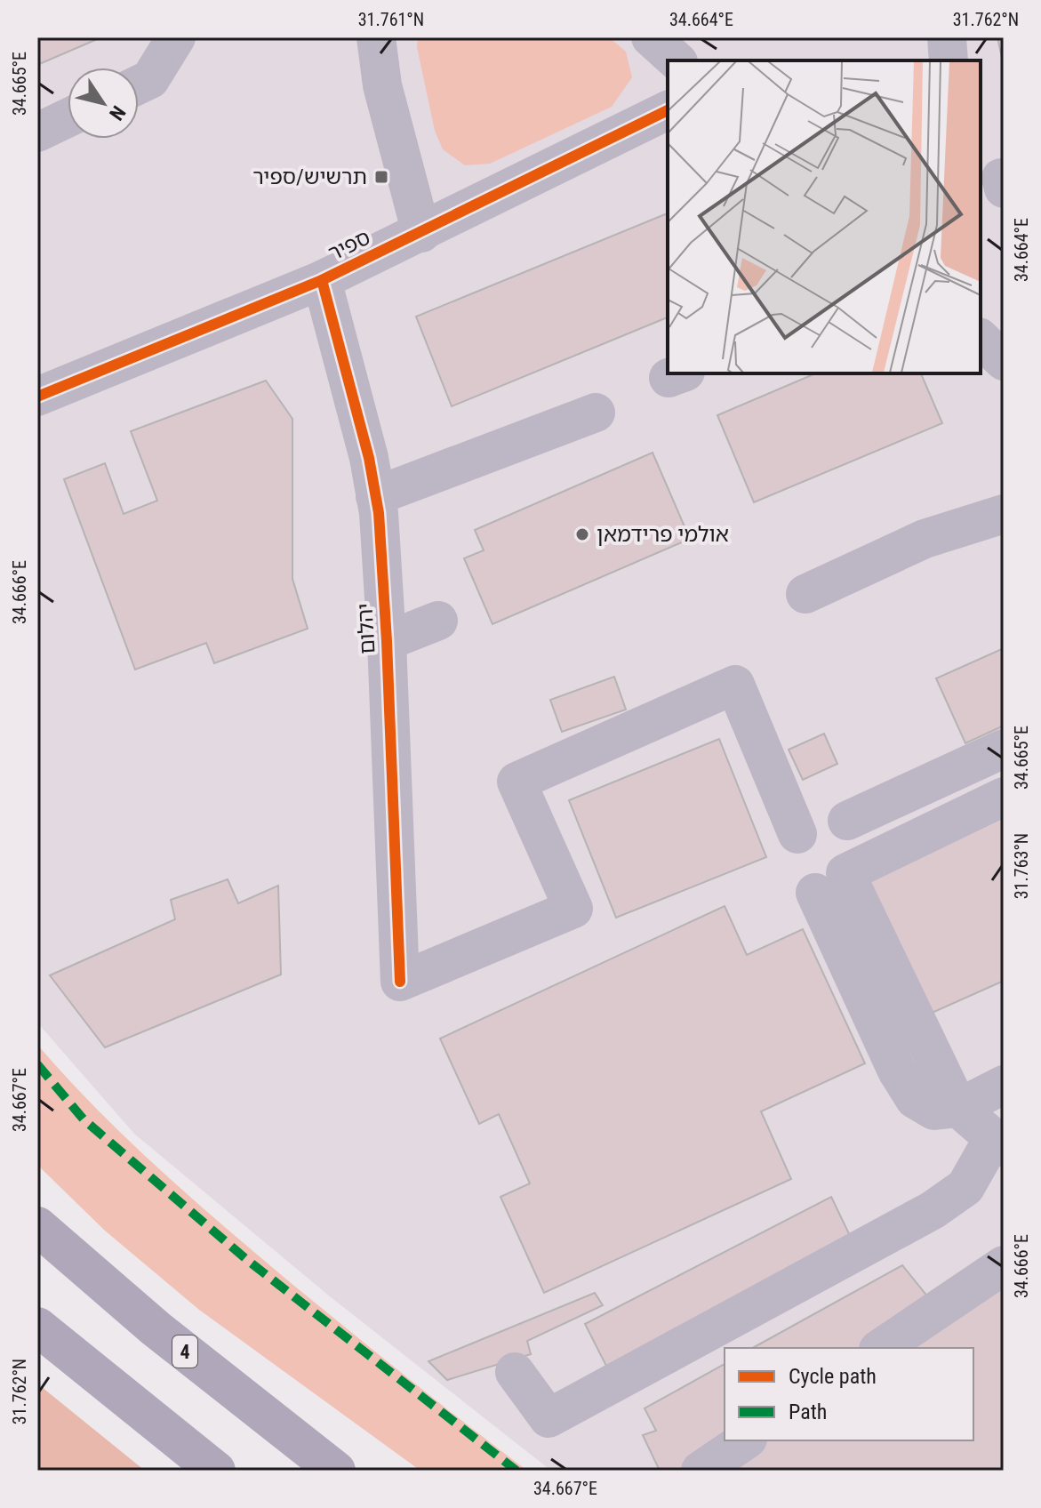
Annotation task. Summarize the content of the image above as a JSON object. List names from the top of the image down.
{
  "streets": {
    "highway": ["4"],
    "street": ["ספיר", "יהלום"]
  },
  "crossings": [
    ["ספיר", "יהלום"]
  ],
  "places": {
    "transit": ["תרשיש/ספיר"],
    "other": ["אולמי פרידמאן"]
  },
  "legend": ["Cycle path", "Path"],
  "north": "bottom right",
  "coordinates": [
    "31.761°N",
    "34.664°E",
    "31.762°N",
    "34.665°E",
    "34.666°E",
    "31.763°N",
    "34.667°E"
  ]
}
